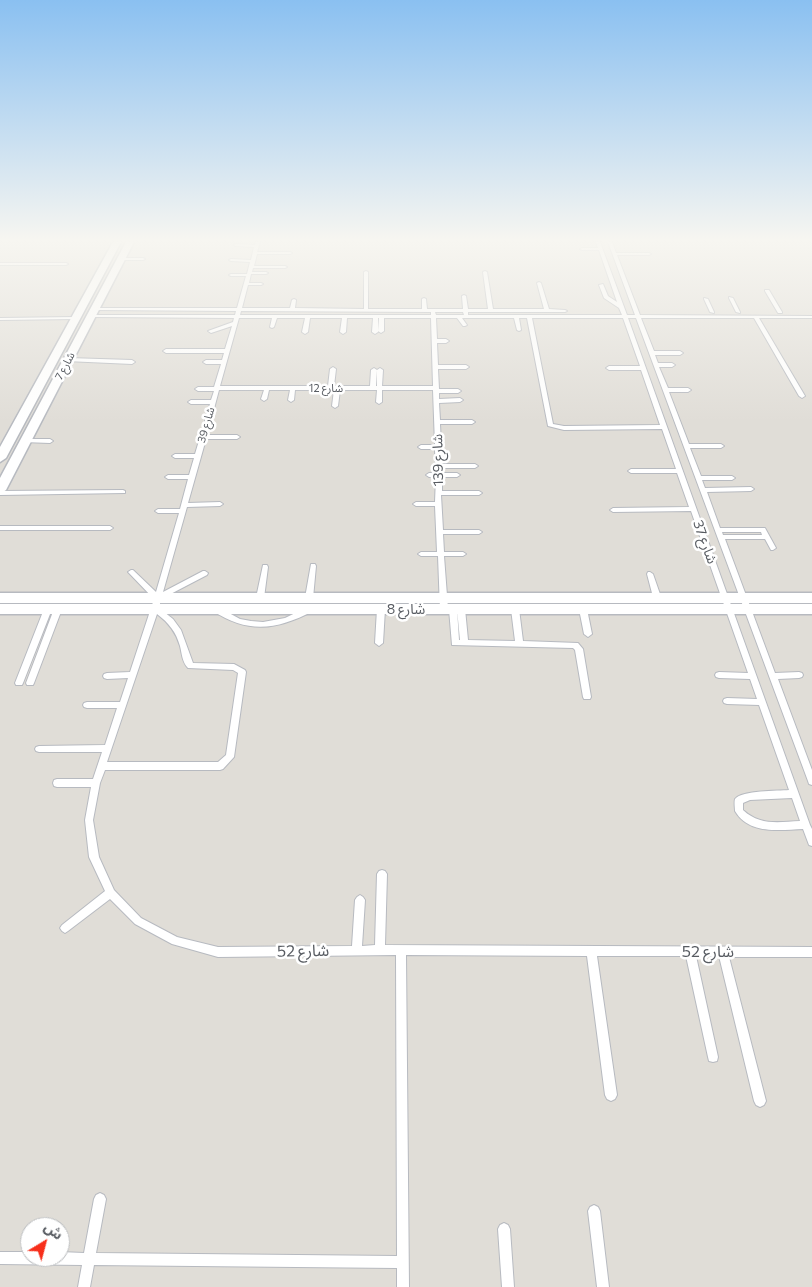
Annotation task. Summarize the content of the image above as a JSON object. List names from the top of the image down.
{
  "streets": {
    "street": ["شارع 7", "شارع 8"],
    "lane": [
      "شارع 12",
      "شارع 39",
      "شارع 139",
      "شارع 37",
      "شارع 52"
    ]
  },
  "crossings": [
    ["شارع 12", "شارع 39"],
    ["شارع 12", "شارع 139"],
    ["شارع 39", "شارع 8"],
    ["شارع 39", "شارع 52"],
    ["شارع 139", "شارع 8"],
    ["شارع 37", "شارع 8"],
    ["شارع 8", "شارع 52"]
  ],
  "north": "top right"
}
